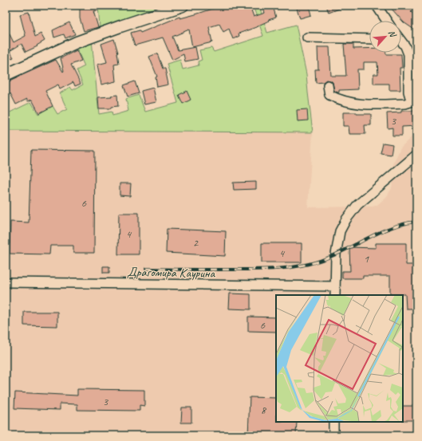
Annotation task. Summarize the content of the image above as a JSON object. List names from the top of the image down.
{
  "streets": {
    "street": ["Драгомира Каурина"]
  },
  "house_numbers": [
    "3",
    "6",
    "4",
    "2",
    "4",
    "1",
    "6",
    "3",
    "8"
  ],
  "north": "top right"
}
